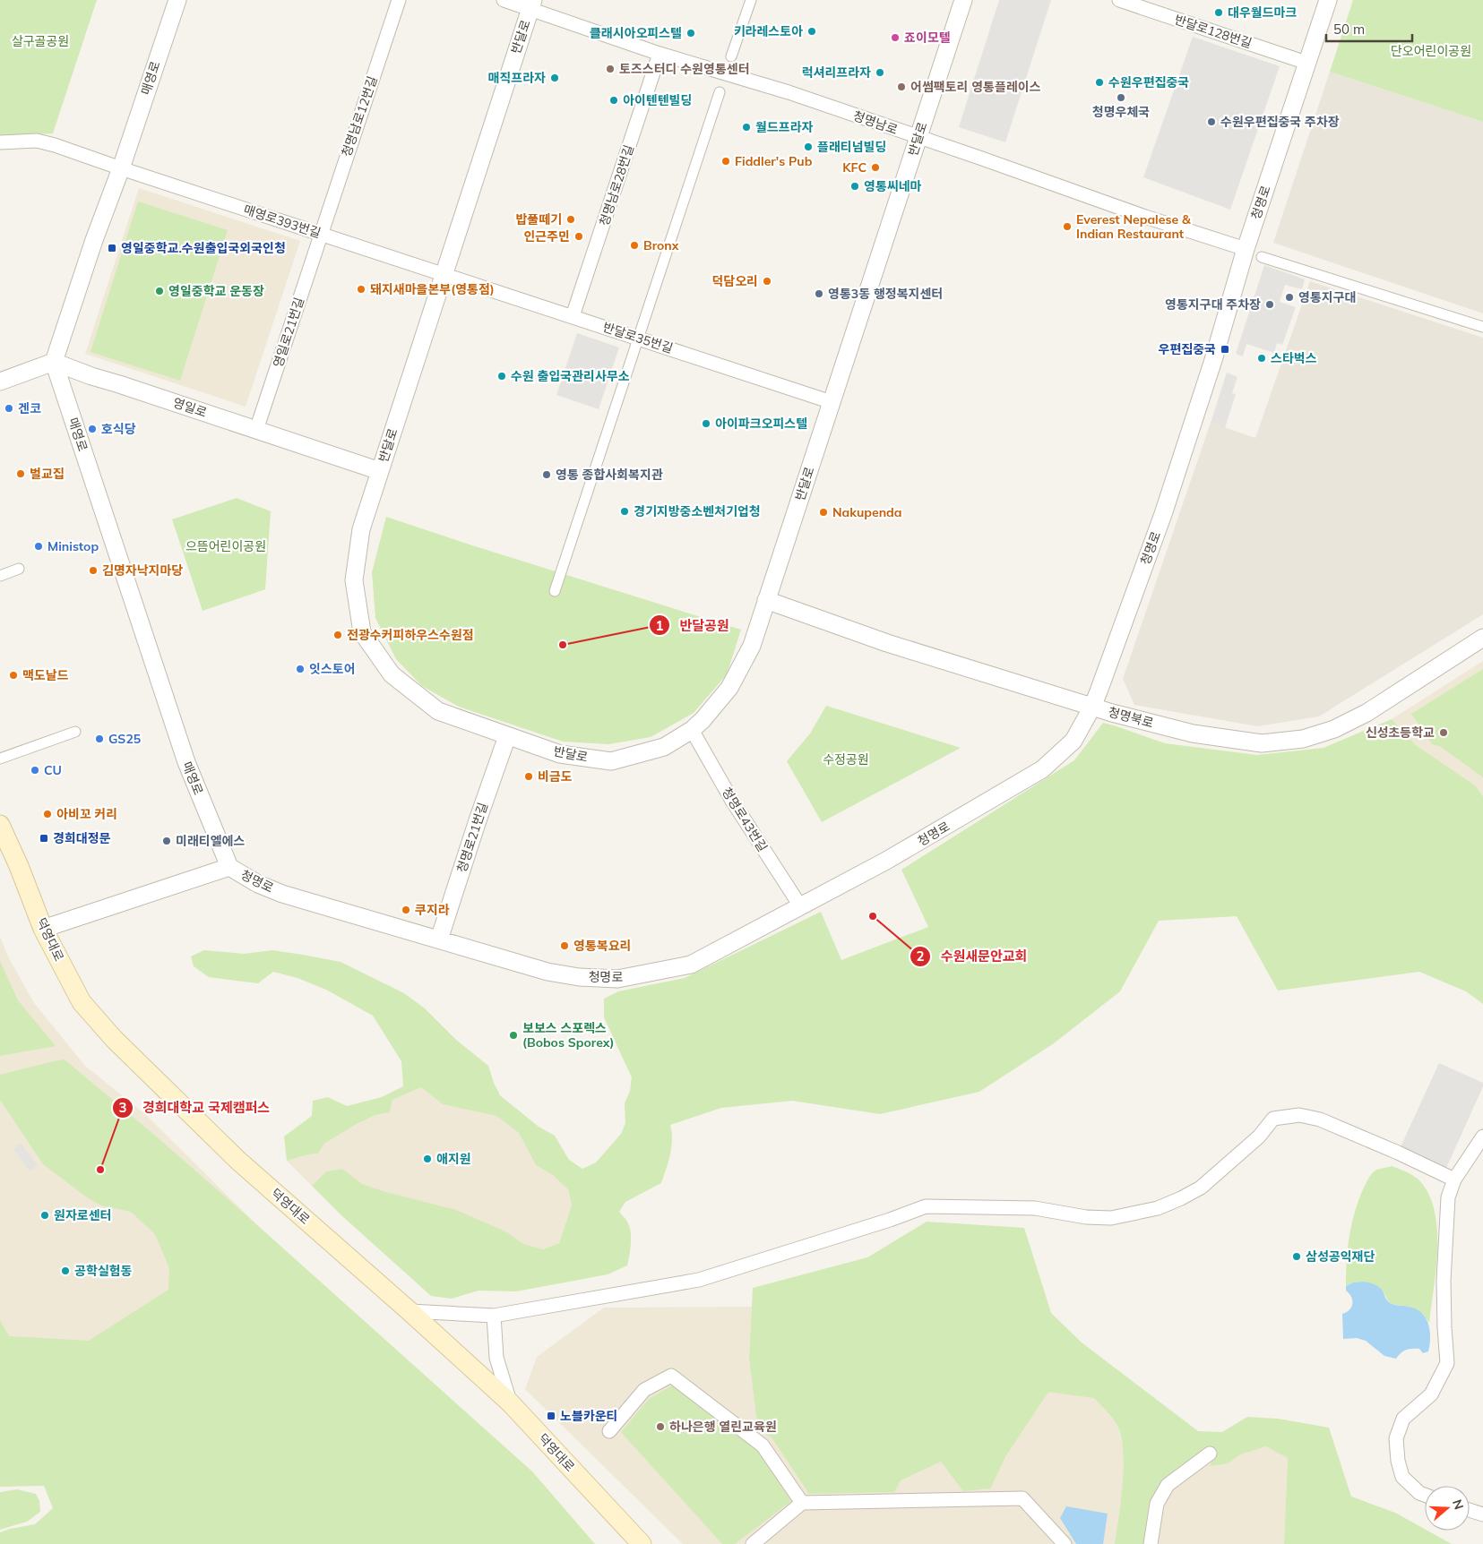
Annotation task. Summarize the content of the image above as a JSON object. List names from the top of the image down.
{
  "streets": {
    "main road": ["덕영대로"],
    "street": [
      "반달로128번길",
      "반달로",
      "매영로",
      "청명남로12번길",
      "청명남로",
      "청명남로28번길",
      "청명로",
      "매영로393번길",
      "영일로21번길",
      "반달로35번길",
      "영일로",
      "청명북로",
      "청명로43번길",
      "청명로21번길"
    ]
  },
  "crossings": [
    ["반달로128번길", "청명로"],
    ["반달로", "청명남로"],
    ["반달로", "매영로393번길"],
    ["반달로", "반달로35번길"],
    ["반달로", "영일로"],
    ["반달로", "청명북로"],
    ["반달로", "청명로43번길"],
    ["반달로", "청명로21번길"],
    ["매영로", "청명로"],
    ["매영로", "매영로393번길"],
    ["매영로", "영일로"],
    ["청명남로12번길", "매영로393번길"],
    ["청명남로12번길", "영일로21번길"],
    ["청명남로", "청명남로28번길"],
    ["청명남로", "청명로"],
    ["청명남로28번길", "반달로35번길"],
    ["청명로", "청명북로"],
    ["청명로", "청명로43번길"],
    ["청명로", "청명로21번길"],
    ["청명로", "덕영대로"],
    ["매영로393번길", "영일로21번길"],
    ["매영로393번길", "반달로35번길"],
    ["영일로21번길", "영일로"]
  ],
  "parks": [
    "살구골공원",
    "단오어린이공원",
    "으뜸어린이공원",
    "수정공원"
  ],
  "places": {
    "other": [
      "대우월드마크",
      "키라레스토아",
      "클래시아오피스텔",
      "죠이모텔",
      "토즈스터디 수원영통센터",
      "럭셔리프라자",
      "매직프라자",
      "수원우편집중국",
      "어썸팩토리 영통플레이스",
      "청명우체국",
      "아이텐텐빌딩",
      "수원우편집중국 주차장",
      "월드프라자",
      "플래티넘빌딩",
      "Fiddler's Pub",
      "KFC",
      "영통씨네마",
      "밥풀떼기",
      "Everest Nepalese & Indian Restaurant",
      "인근주민",
      "Bronx",
      "덕담오리",
      "돼지새마을본부(영통점)",
      "영일중학교 운동장",
      "영통3동 행정복지센터",
      "영통지구대",
      "영통지구대 주차장",
      "스타벅스",
      "수원 출입국관리사무소",
      "겐코",
      "아이파크오피스텔",
      "호식당",
      "벌교집",
      "영통 종합사회복지관",
      "경기지방중소벤처기업청",
      "Nakupenda",
      "Ministop",
      "김명자낙지마당",
      "전광수커피하우스수원점",
      "반달공원",
      "잇스토어",
      "맥도날드",
      "신성초등학교",
      "GS25",
      "CU",
      "비금도",
      "아비꼬 커리",
      "미래티엘에스",
      "쿠지라",
      "수원새문안교회",
      "영통복요리",
      "보보스 스포렉스 (Bobos Sporex)",
      "애지원",
      "경희대학교 국제캠퍼스",
      "원자로센터",
      "삼성공익재단",
      "공학실험동",
      "하나은행 열린교육원"
    ],
    "transit": [
      "영일중학교.수원출입국외국인청",
      "우편집중국",
      "경희대정문",
      "노블카운티"
    ]
  },
  "scale_bar": "50 m",
  "north": "right"
}
